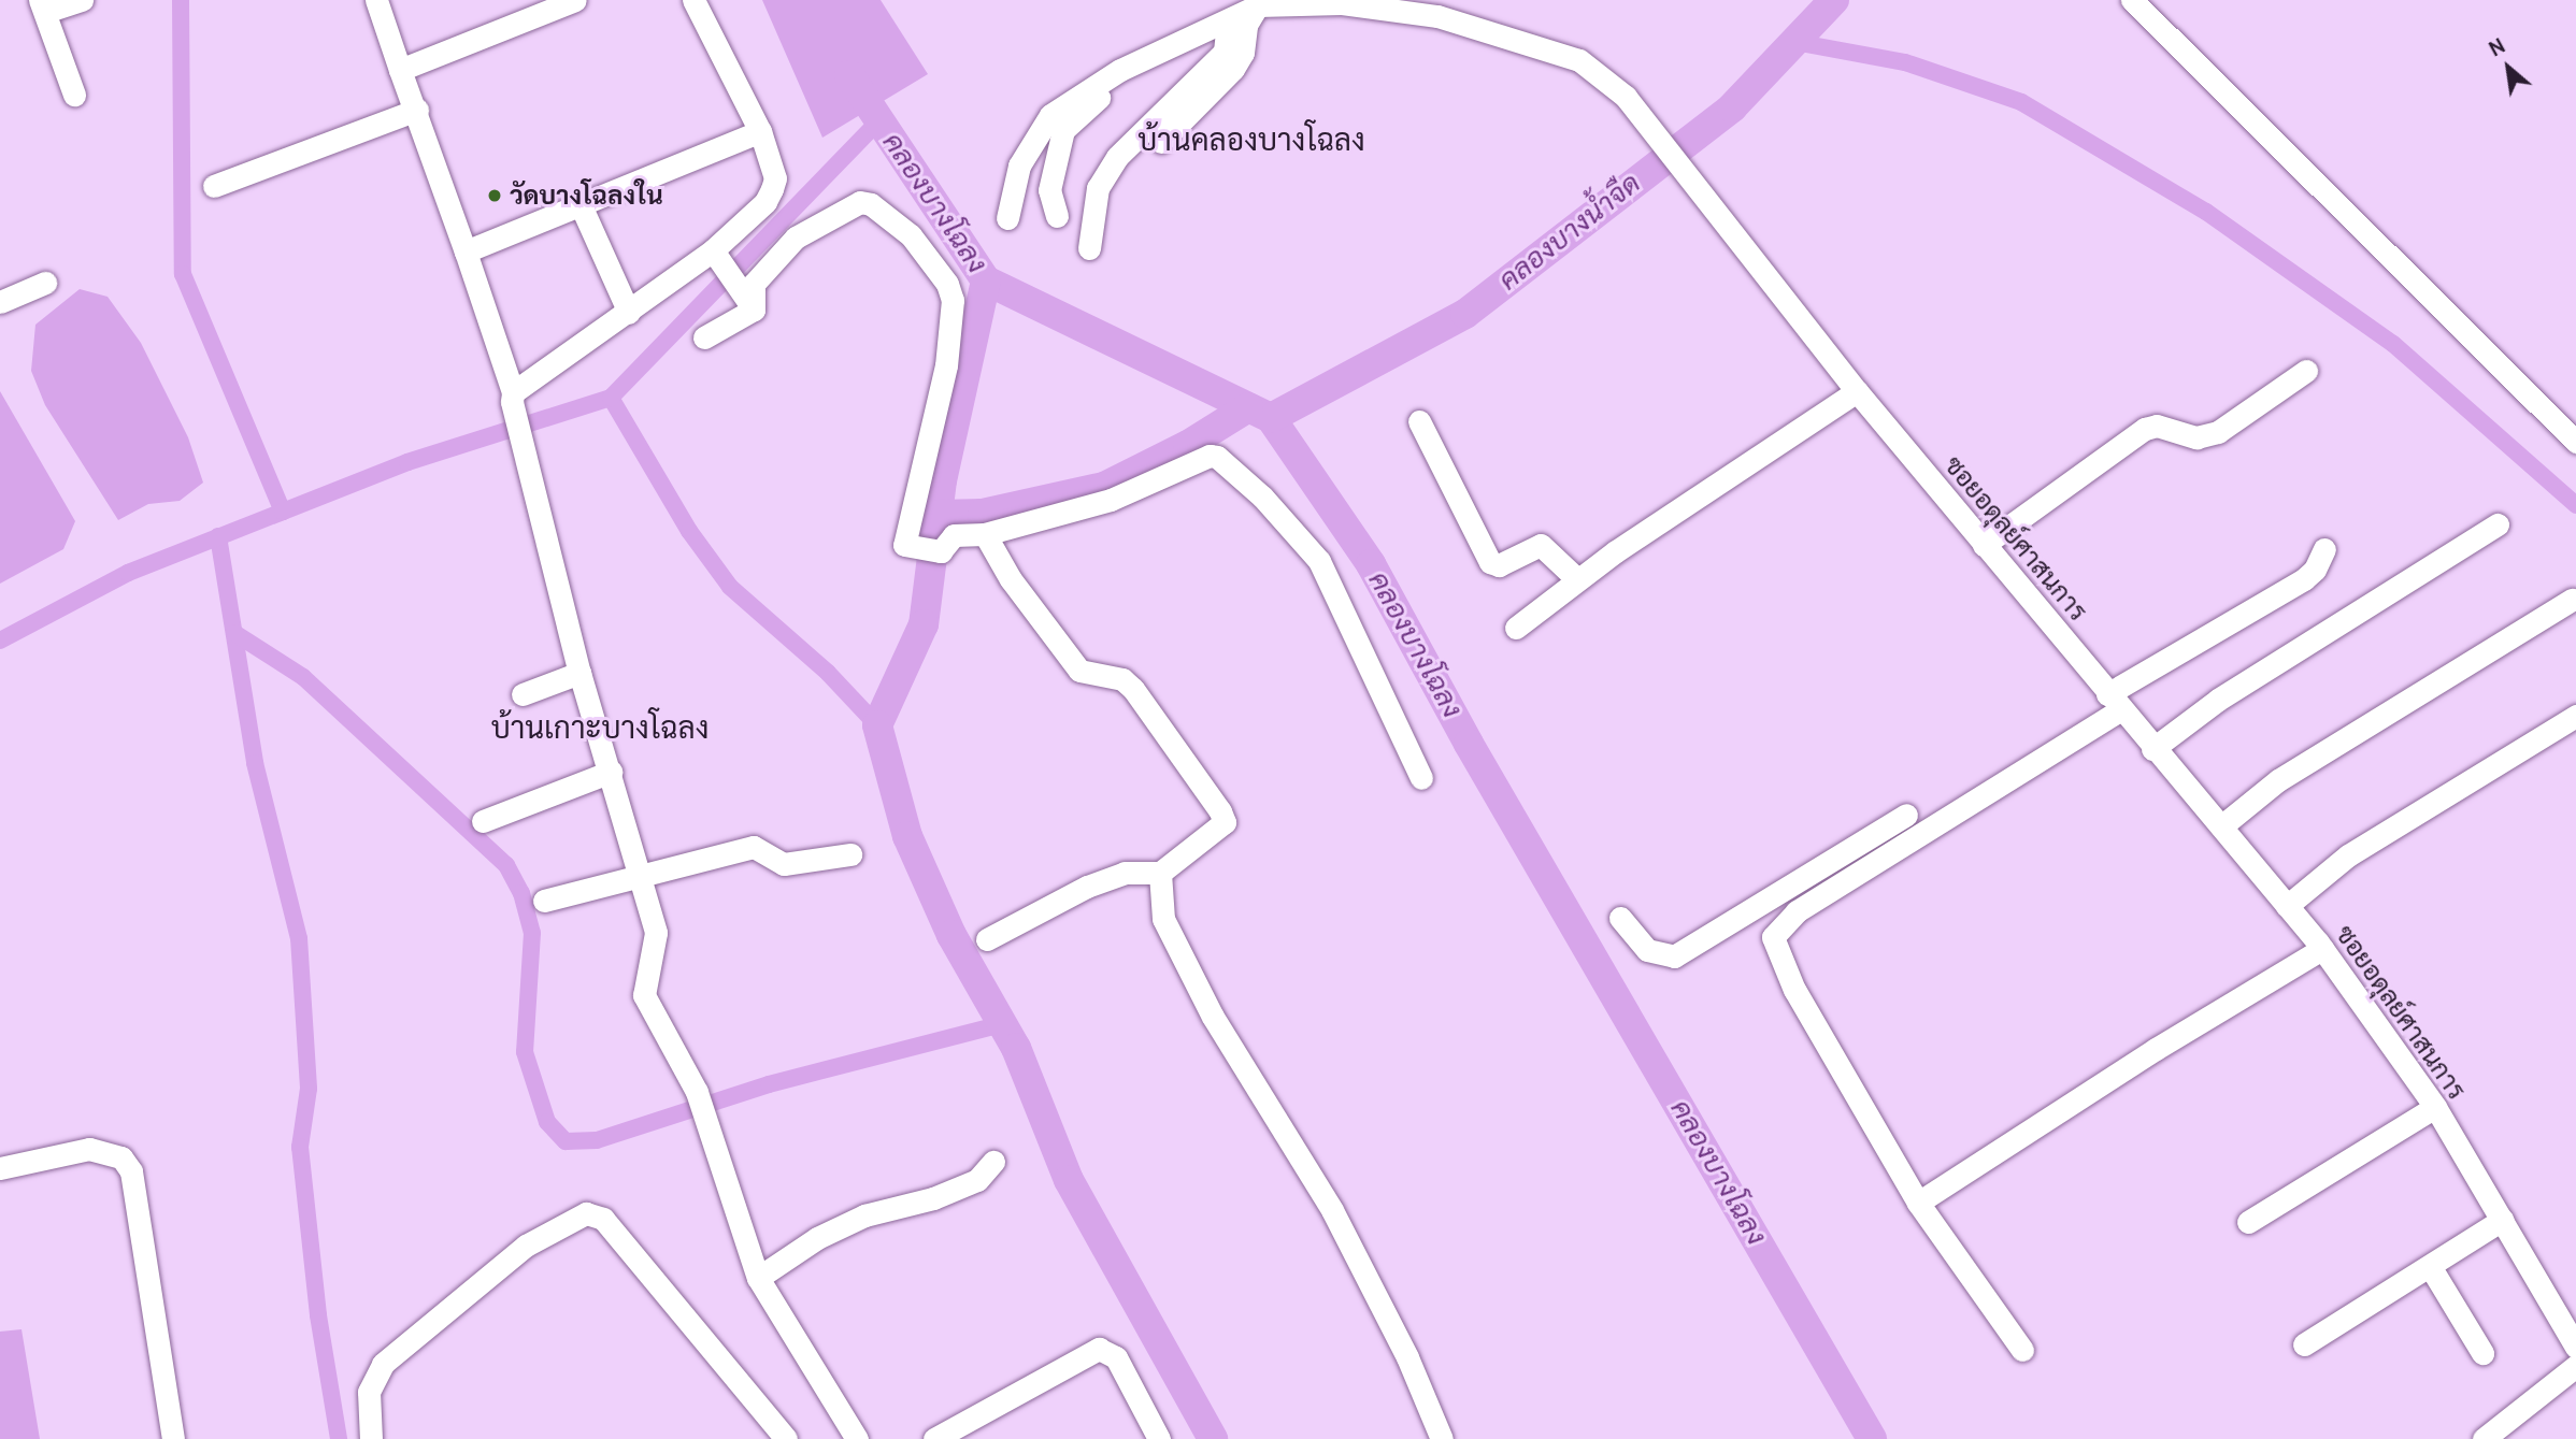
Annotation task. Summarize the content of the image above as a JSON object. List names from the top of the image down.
{
  "streets": {
    "street": ["ซอยอดุลย์ศาสนการ"]
  },
  "districts": ["บ้านคลองบางโฉลง", "บ้านเกาะบางโฉลง"],
  "water": ["คลองบางโฉลง", "คลองบางน้ำจืด"],
  "places": ["วัดบางโฉลงใน"],
  "north": "top left"
}
